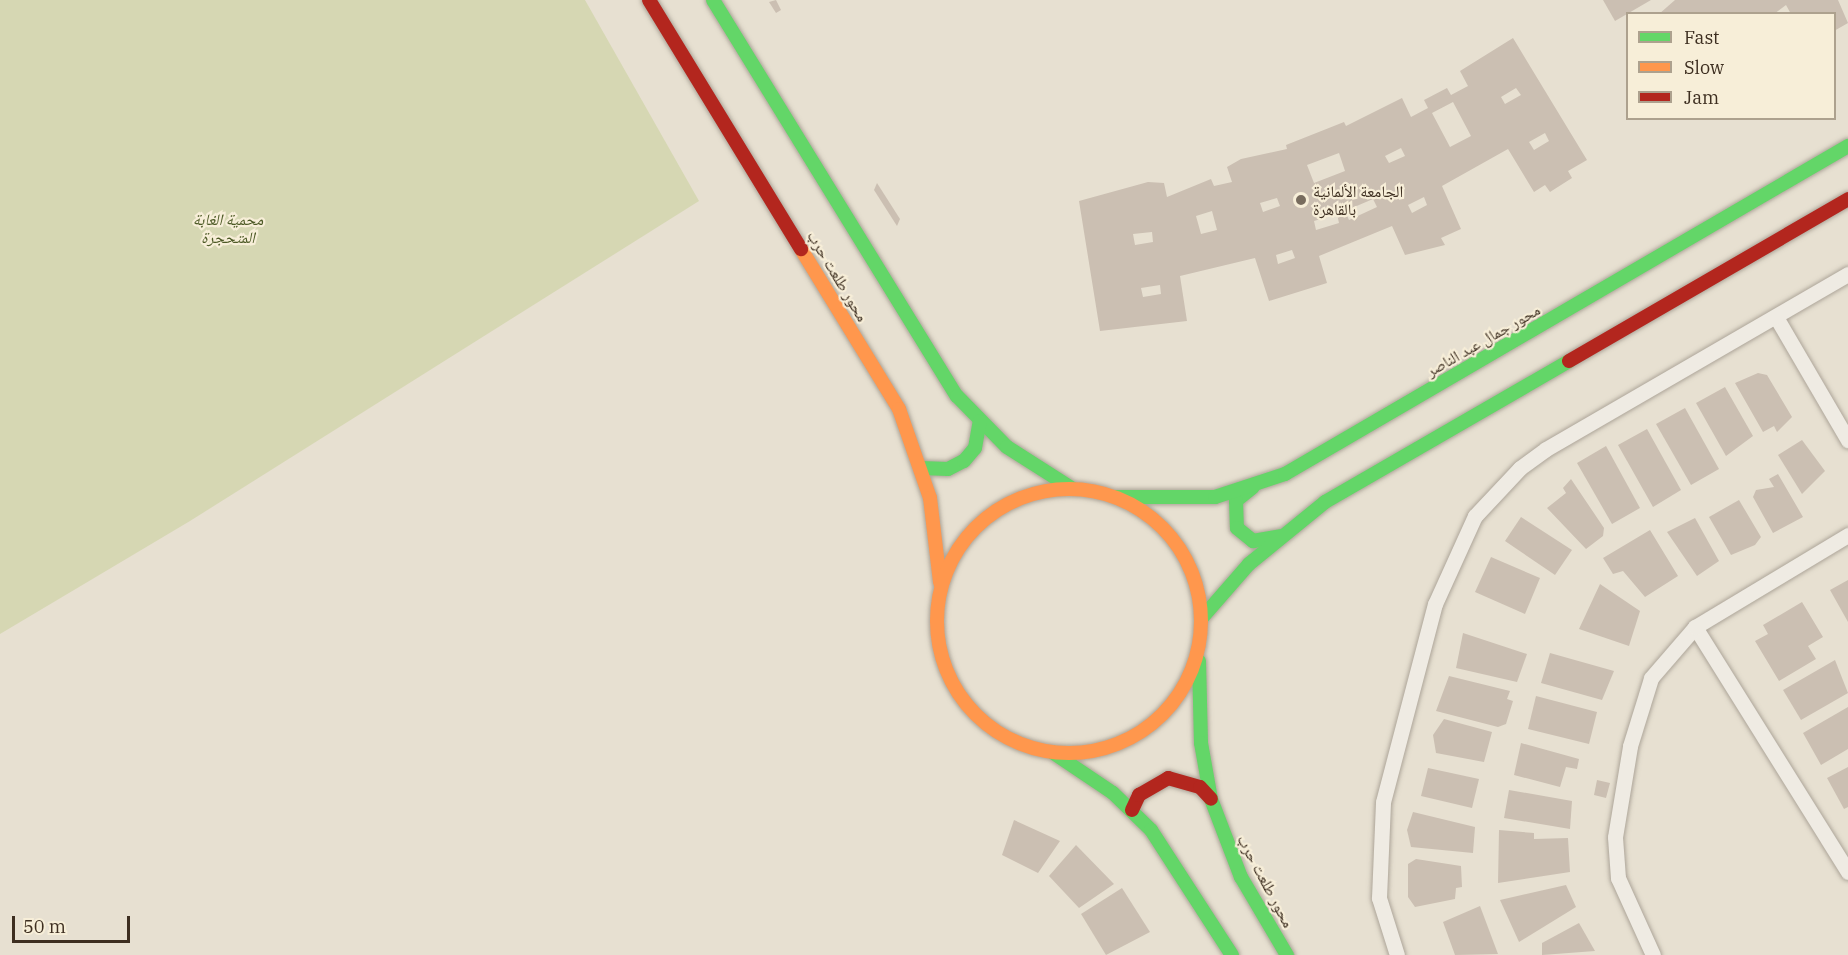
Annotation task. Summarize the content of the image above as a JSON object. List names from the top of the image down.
{
  "streets": {
    "main road": ["محور طلعت حرب", "محور جمال عبد الناصر"]
  },
  "parks": ["محمية الغابة المتحجرة"],
  "places": ["الجامعة الألمانية بالقاهرة"],
  "legend": ["Fast", "Slow", "Jam"],
  "scale_bar": "50 m"
}
